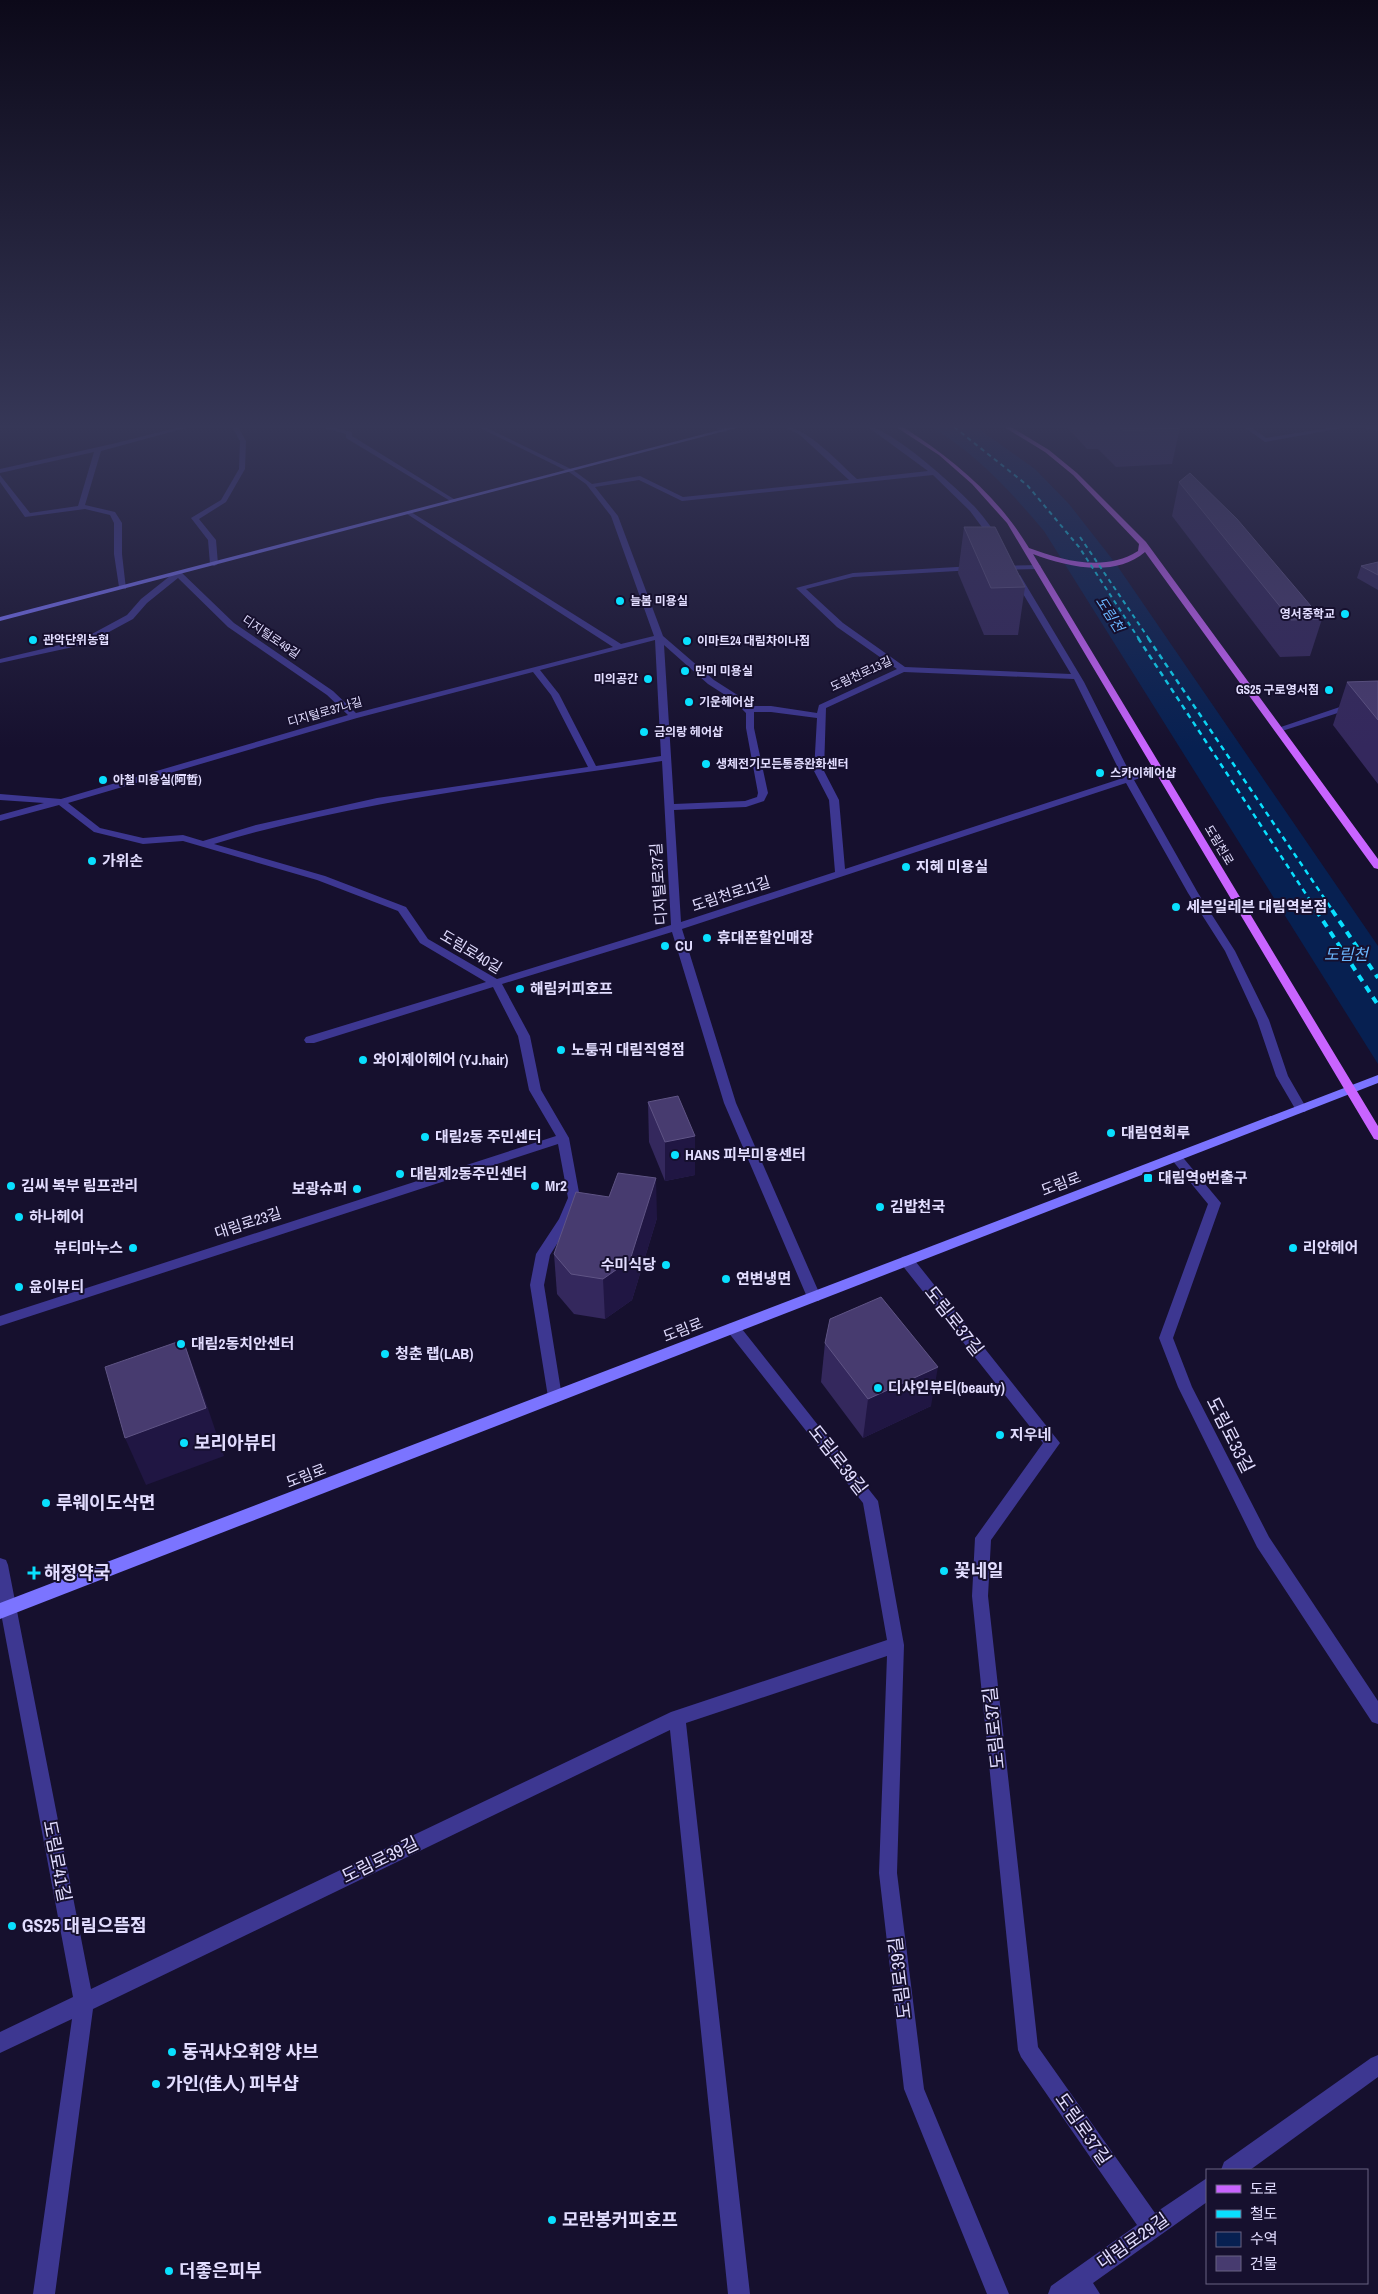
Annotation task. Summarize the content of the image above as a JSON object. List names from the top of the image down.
{
  "streets": {
    "main road": ["도림천로", "도림로"],
    "street": [
      "디지털로49길",
      "도림천로13길",
      "디지털로37나길",
      "디지털로37길",
      "도림천로11길",
      "도림로40길",
      "대림로23길",
      "도림로37길",
      "도림로33길",
      "도림로39길",
      "도림로41길",
      "대림로29길"
    ]
  },
  "crossings": [
    ["디지털로49길", "디지털로37나길"],
    ["디지털로37나길", "디지털로37길"],
    ["디지털로37나길", "도림로40길"],
    ["도림천로", "도림천로11길"],
    ["도림천로", "도림로"],
    ["디지털로37길", "도림천로11길"],
    ["디지털로37길", "도림로"],
    ["도림천로11길", "도림로40길"],
    ["도림로40길", "도림로"],
    ["도림로40길", "대림로23길"],
    ["도림로", "도림로37길"],
    ["도림로", "도림로33길"],
    ["도림로", "도림로39길"],
    ["도림로", "도림로41길"],
    ["도림로37길", "대림로29길"],
    ["도림로39길", "도림로41길"]
  ],
  "water": ["도림천"],
  "places": {
    "other": [
      "늘봄 미용실",
      "영서중학교",
      "관악단위농협",
      "이마트24 대림차이나점",
      "만미 미용실",
      "미의공간",
      "GS25 구로영서점",
      "기운헤어샵",
      "금의랑 헤어샵",
      "생체전기모든통증완화센터",
      "스카이헤어샵",
      "아철 미용실(阿哲)",
      "가위손",
      "지혜 미용실",
      "세븐일레븐 대림역본점",
      "휴대폰할인매장",
      "CU",
      "해림커피호프",
      "노퉁궈 대림직영점",
      "와이제이헤어 (YJ.hair)",
      "대림연회루",
      "대림2동 주민센터",
      "HANS 피부미용센터",
      "대림제2동주민센터",
      "김씨 복부 림프관리",
      "Mr2",
      "보광슈퍼",
      "김밥천국",
      "하나헤어",
      "뷰티마누스",
      "리안헤어",
      "수미식당",
      "연변냉면",
      "윤이뷰티",
      "대림2동치안센터",
      "청춘 랩(LAB)",
      "디샤인뷰티(beauty)",
      "지우네",
      "보리아뷰티",
      "루웨이도삭면",
      "꽃네일",
      "GS25 대림으뜸점",
      "동궈샤오휘양 샤브",
      "가인(佳人) 피부샵",
      "모란봉커피호프",
      "더좋은피부"
    ],
    "transit": ["대림역9번출구"],
    "health": ["해정약국"]
  },
  "legend": [
    "도로",
    "철도",
    "수역",
    "건물"
  ]
}
